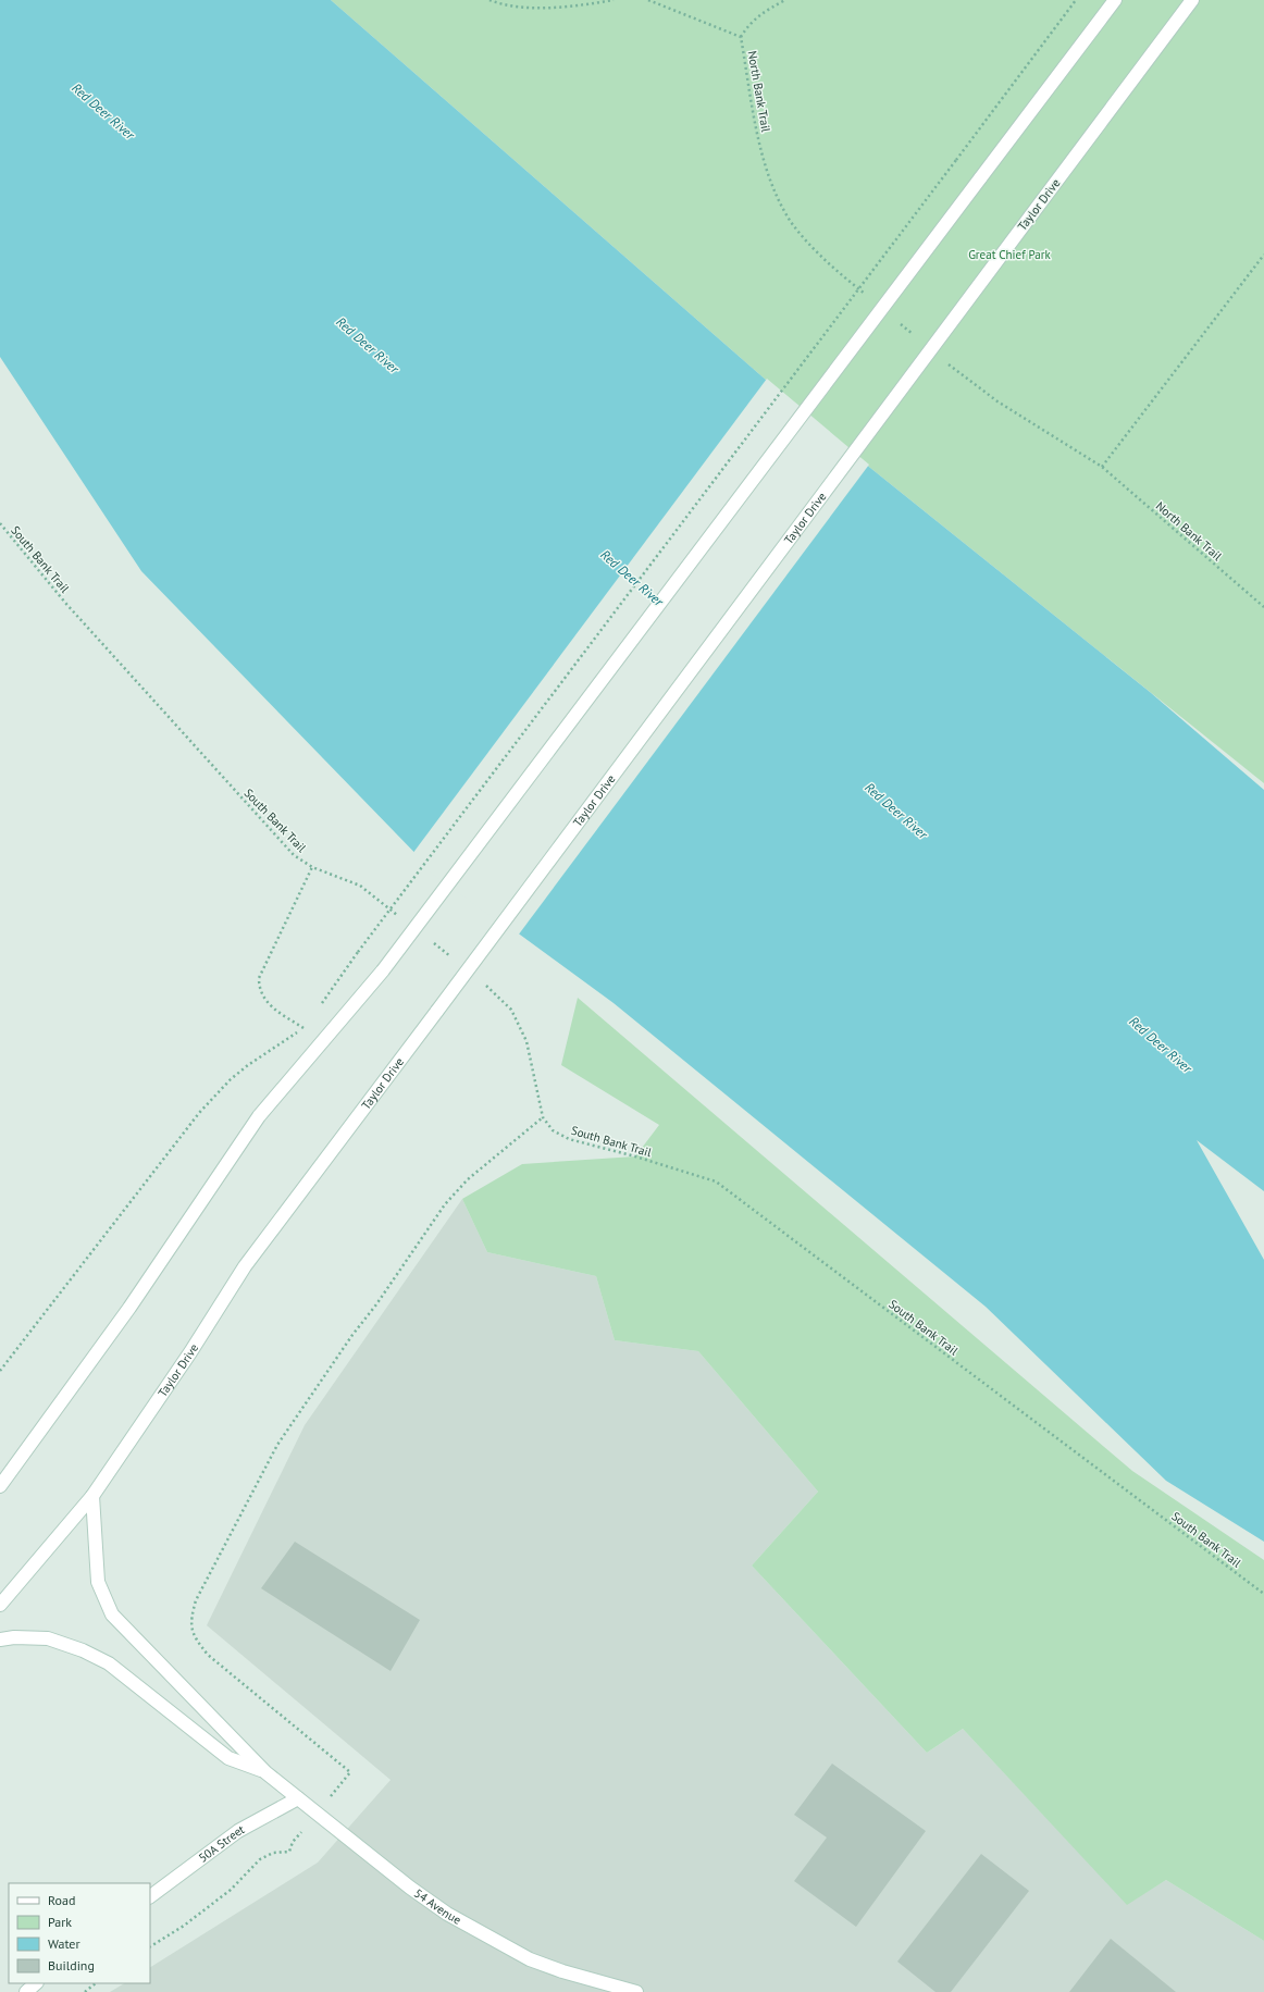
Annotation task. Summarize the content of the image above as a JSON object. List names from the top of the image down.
{
  "streets": {
    "main road": ["Taylor Drive", "50A Street", "54 Avenue"],
    "path": ["North Bank Trail", "South Bank Trail"]
  },
  "crossings": [
    ["50A Street", "54 Avenue"]
  ],
  "water": ["Red Deer River"],
  "parks": ["Great Chief Park"],
  "legend": [
    "Road",
    "Park",
    "Water",
    "Building"
  ]
}
